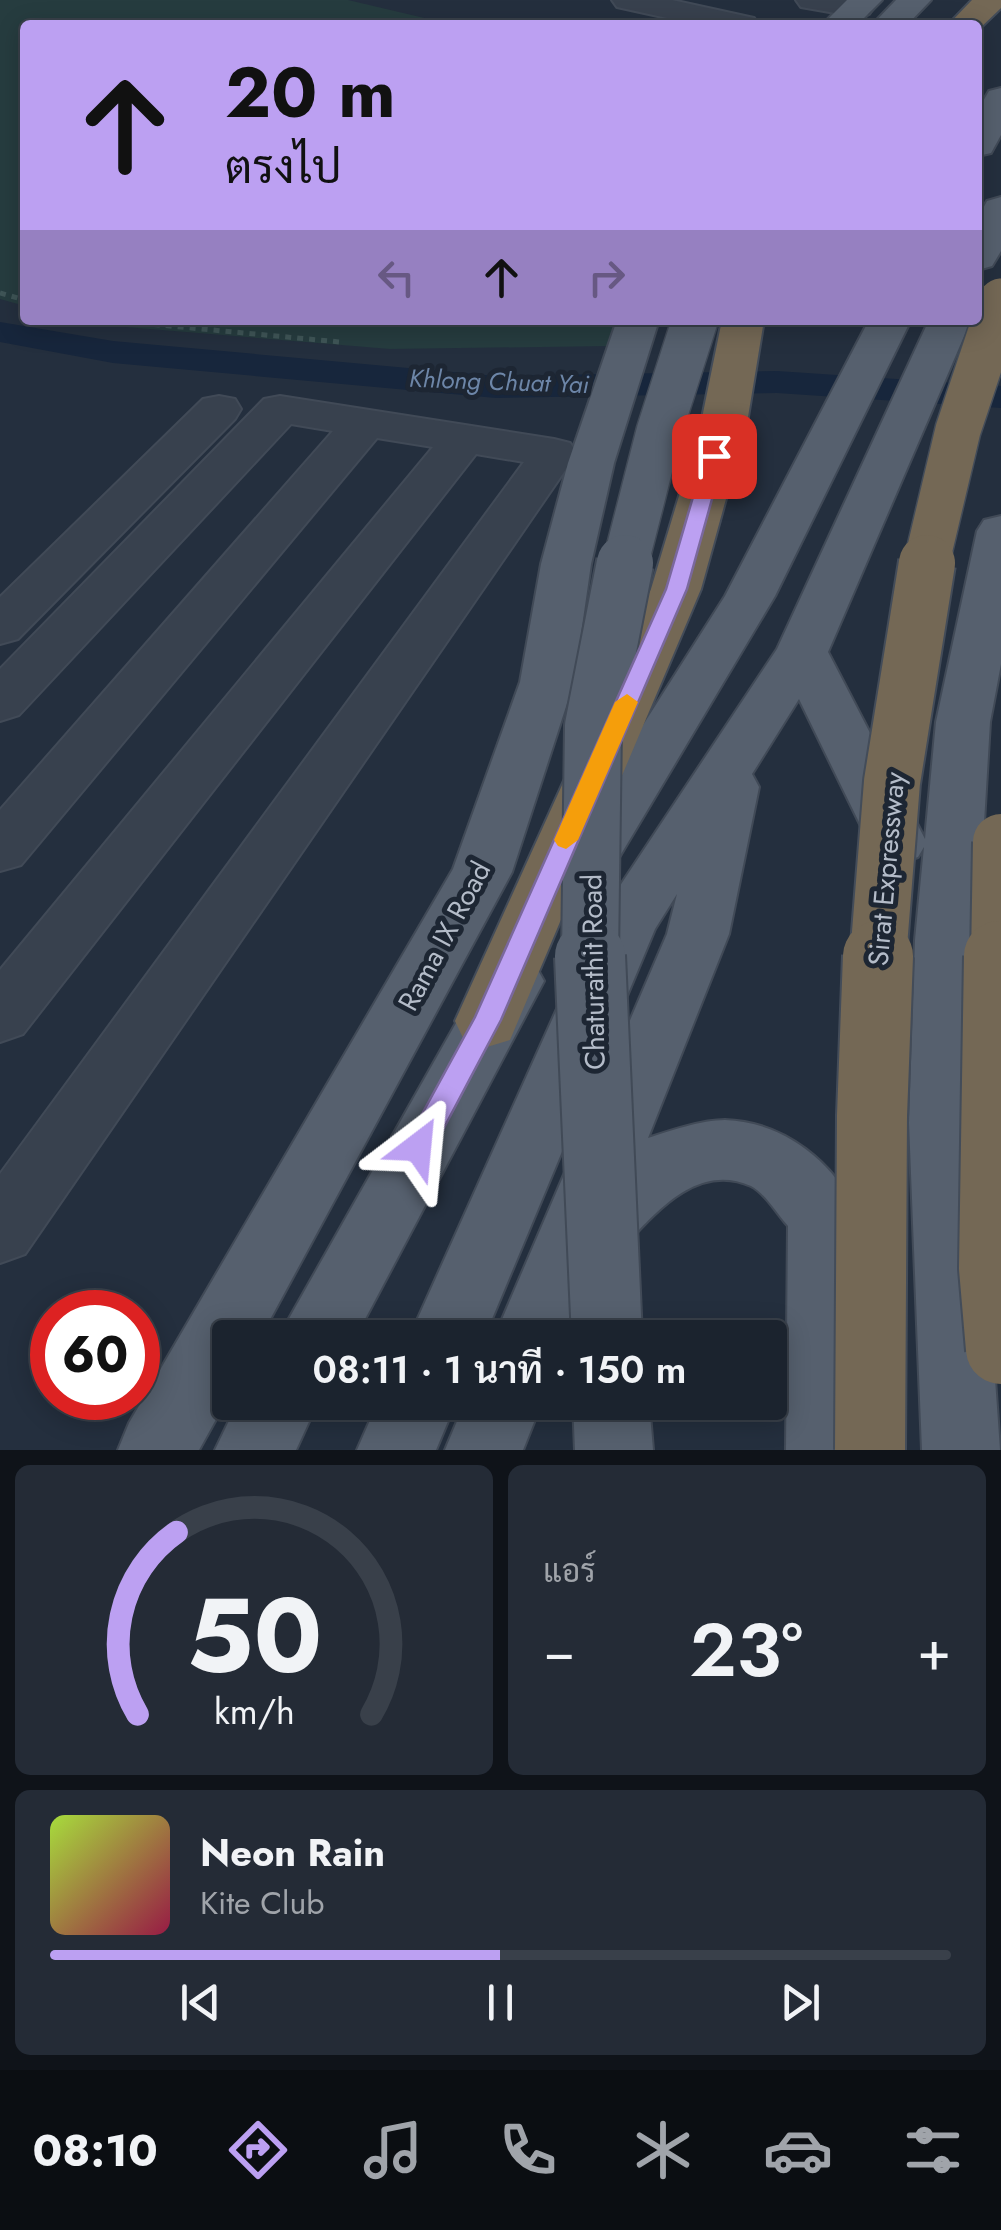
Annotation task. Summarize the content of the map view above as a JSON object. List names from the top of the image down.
{
  "streets": {
    "highway": ["Sirat Expressway"],
    "main road": ["Rama IX Road", "Chaturathit Road"]
  },
  "water": ["Khlong Chuat Yai"],
  "page": {
    "turn": ["20 m", "ตรงไป"],
    "limit": "60",
    "trip": "08:11 · 1 นาที · 150 m",
    "tile": "แอร์",
    "heat": ["−", "23°", "+"],
    "song": ["Neon Rain", "Kite Club"],
    "tabs": "08:10",
    "gauge": ["50", "km/h"]
  }
}
